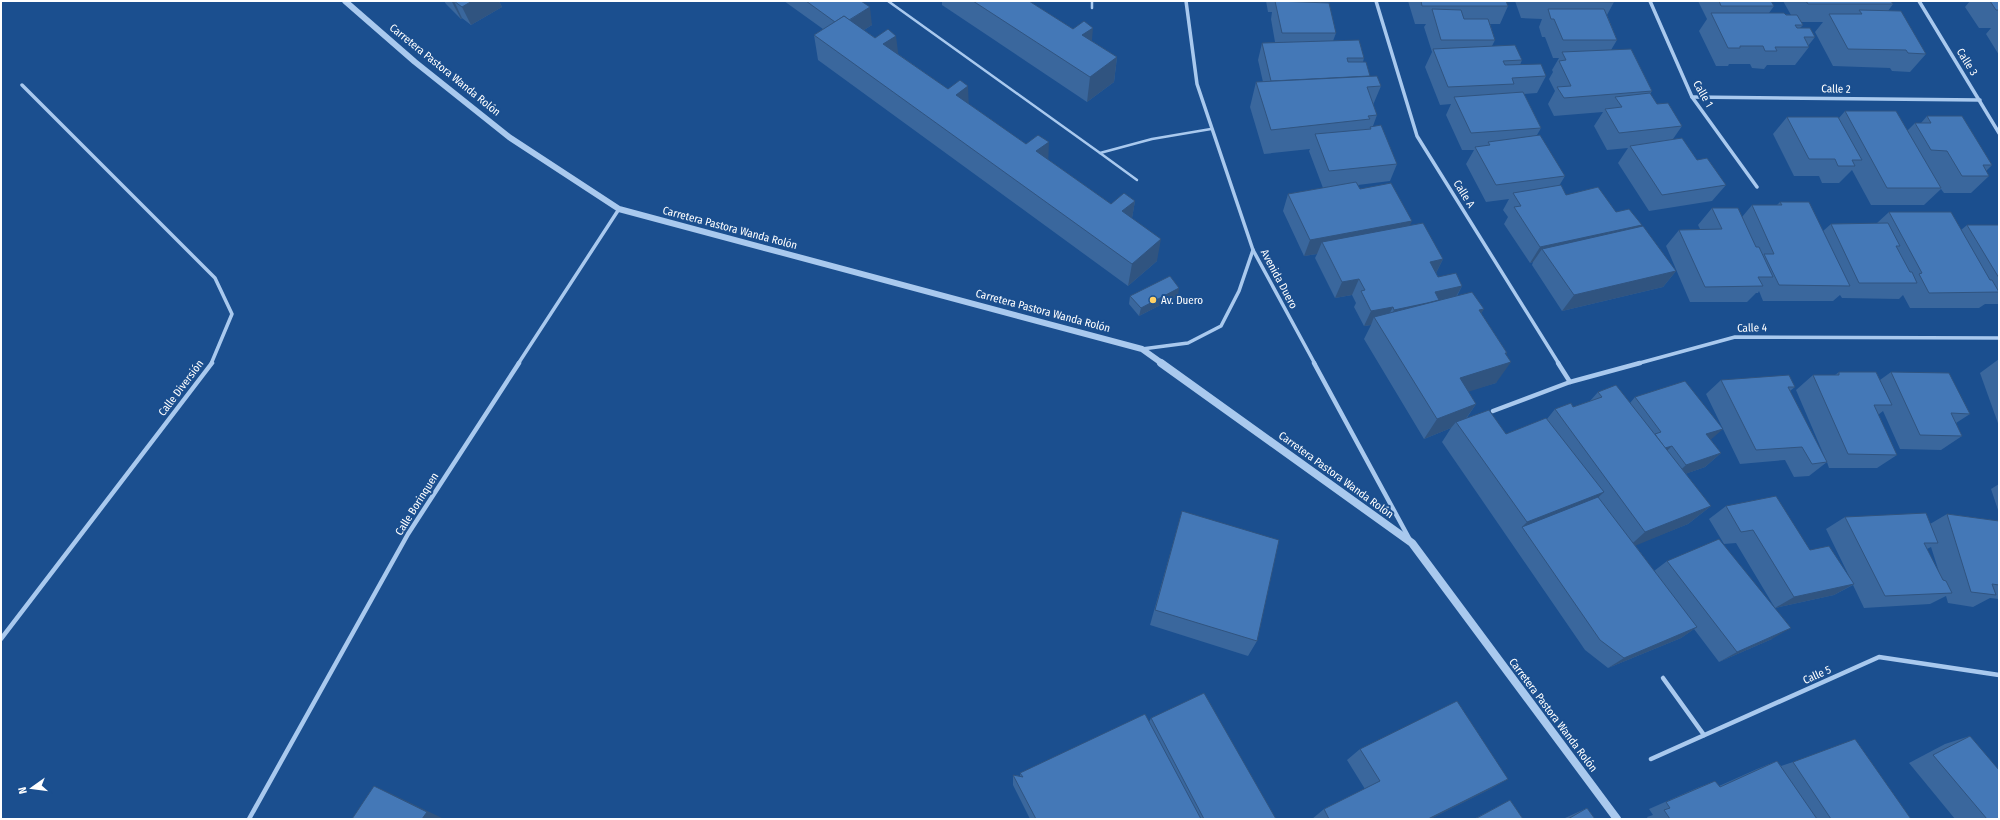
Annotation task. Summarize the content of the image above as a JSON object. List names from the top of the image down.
{
  "streets": {
    "street": [
      "Calle 3",
      "Carretera Pastora Wanda Rolón",
      "Calle 2",
      "Calle 1",
      "Calle A",
      "Avenida Duero",
      "Calle 4",
      "Calle Diversión",
      "Calle Borinquen",
      "Calle 5"
    ]
  },
  "crossings": [
    ["Calle 3", "Calle 2"],
    ["Carretera Pastora Wanda Rolón", "Avenida Duero"],
    ["Carretera Pastora Wanda Rolón", "Calle Borinquen"],
    ["Calle 2", "Calle 1"],
    ["Calle A", "Calle 4"]
  ],
  "places": ["Av. Duero"],
  "north": "left"
}
